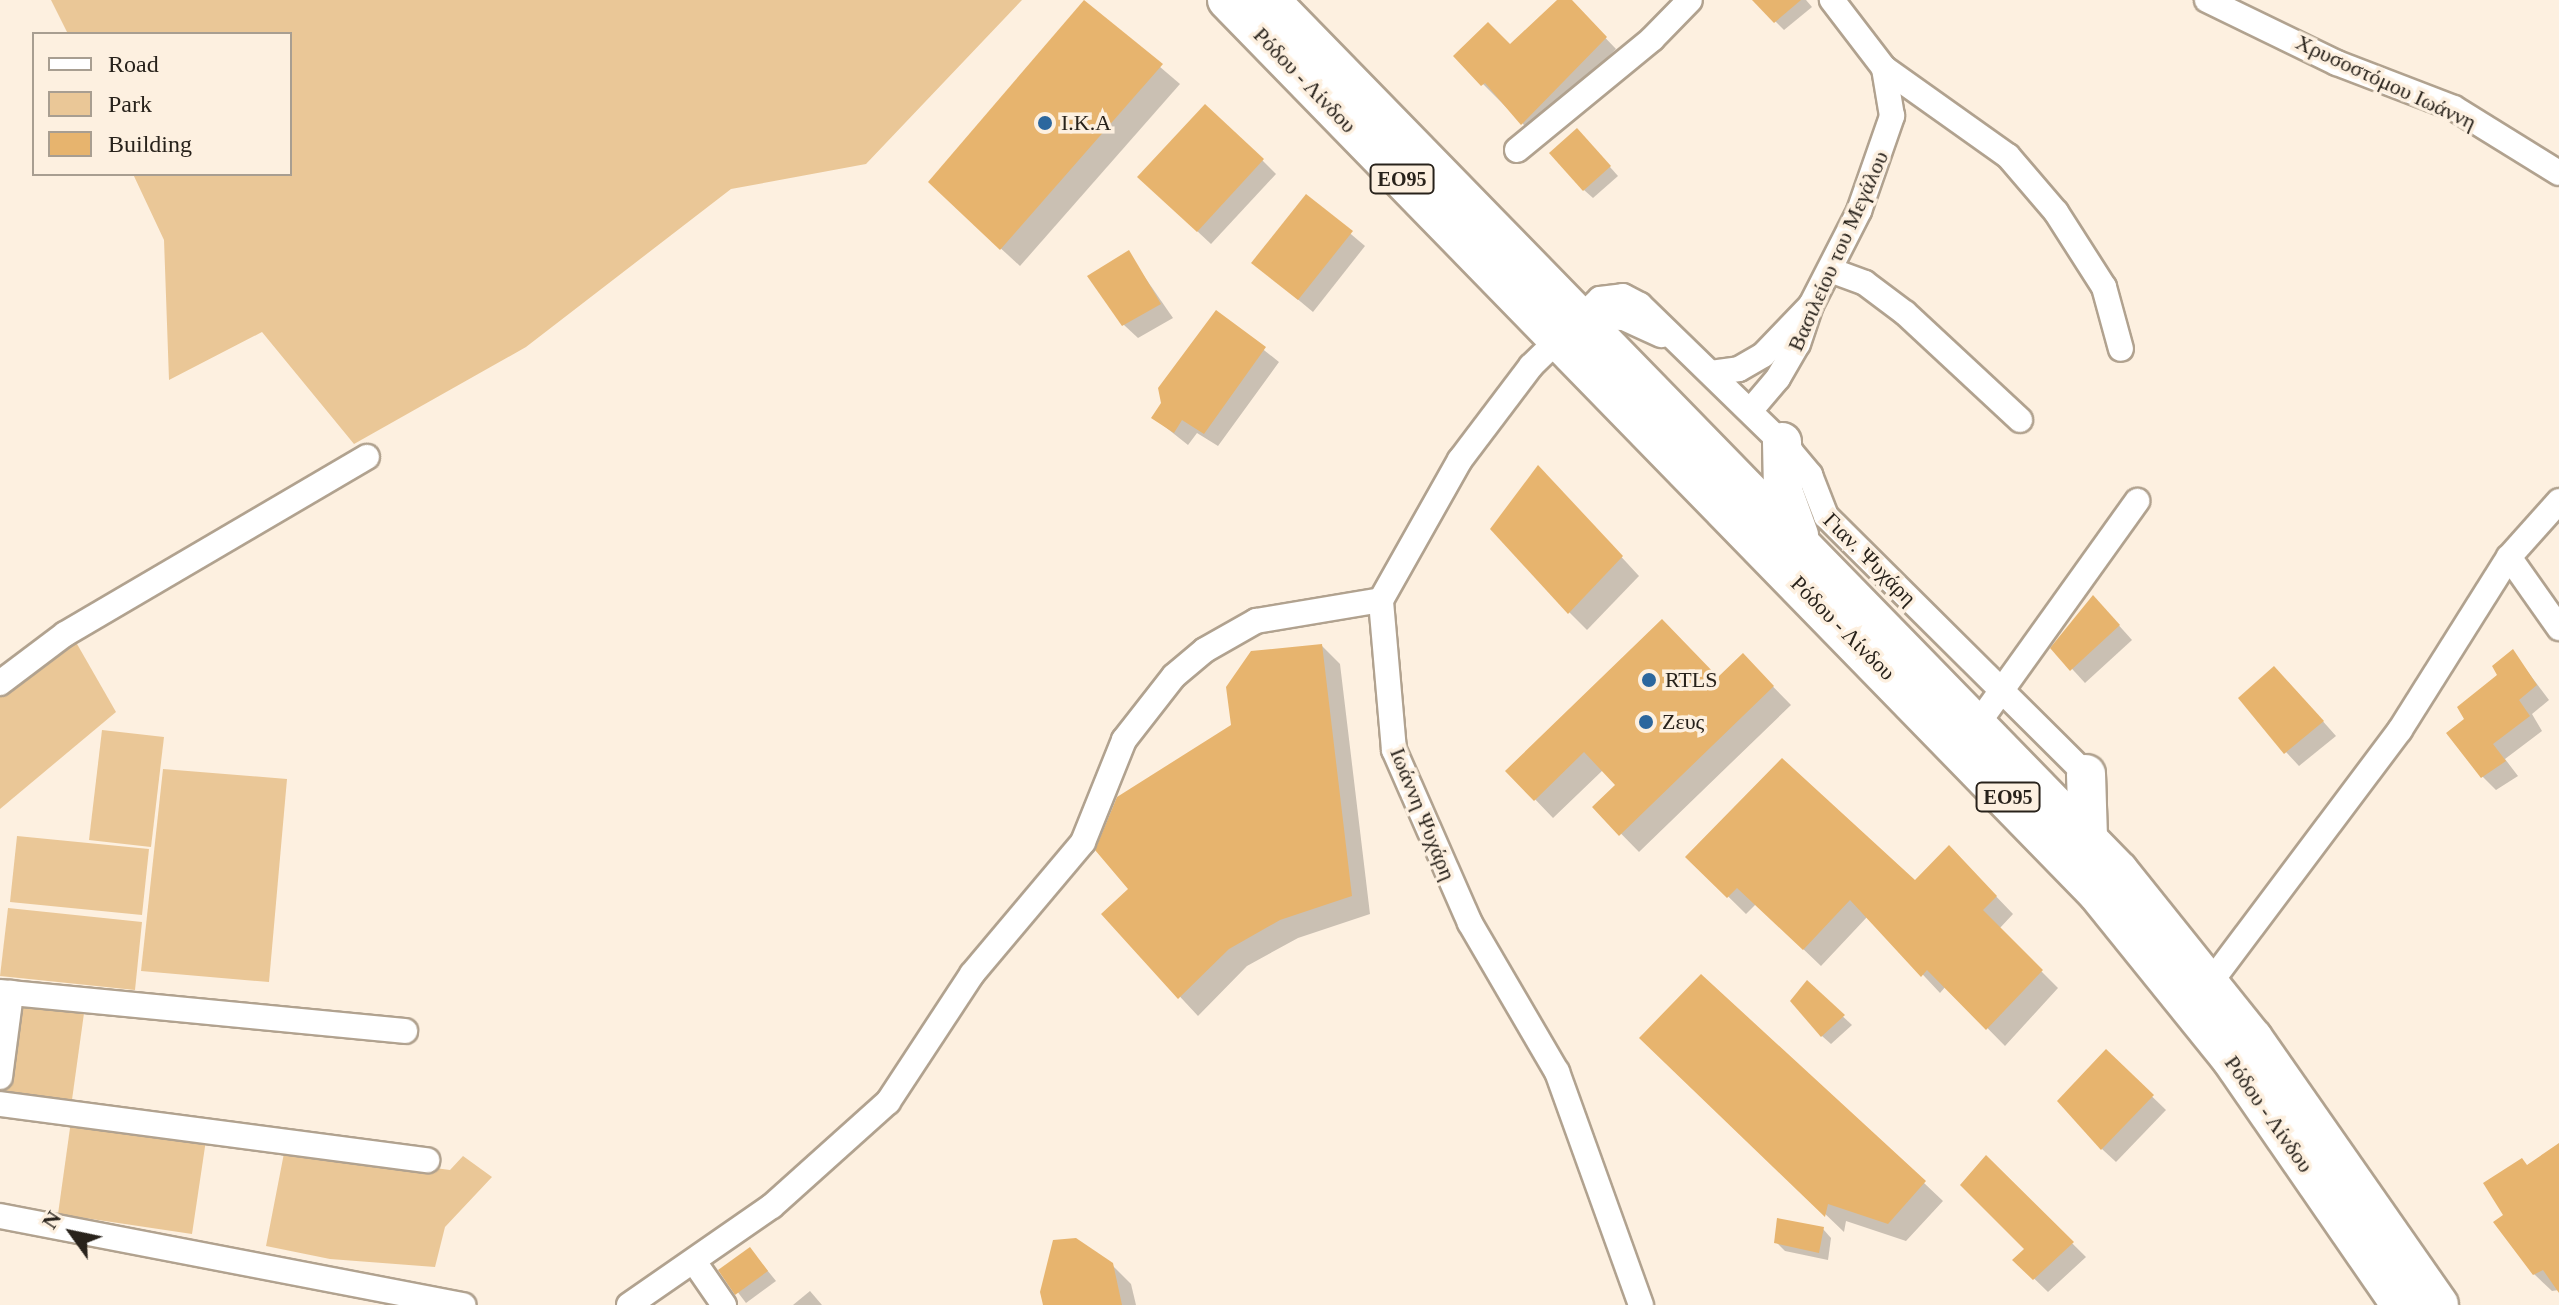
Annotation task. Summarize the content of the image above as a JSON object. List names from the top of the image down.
{
  "streets": {
    "main road": ["Ρόδου - Λίνδου", "ΕΟ95"],
    "street": [
      "Χρυσοστόμου Ιωάννη",
      "Βασιλείου του Μεγάλου",
      "Γιαν. Ψυχάρη",
      "Ιωάννη Ψυχάρη"
    ]
  },
  "crossings": [
    ["Ρόδου - Λίνδου", "Γιαν. Ψυχάρη"],
    ["Βασιλείου του Μεγάλου", "Γιαν. Ψυχάρη"]
  ],
  "places": ["Ι.Κ.Α", "RTLS", "Ζευς"],
  "legend": ["Road", "Park", "Building"],
  "north": "top left"
}
